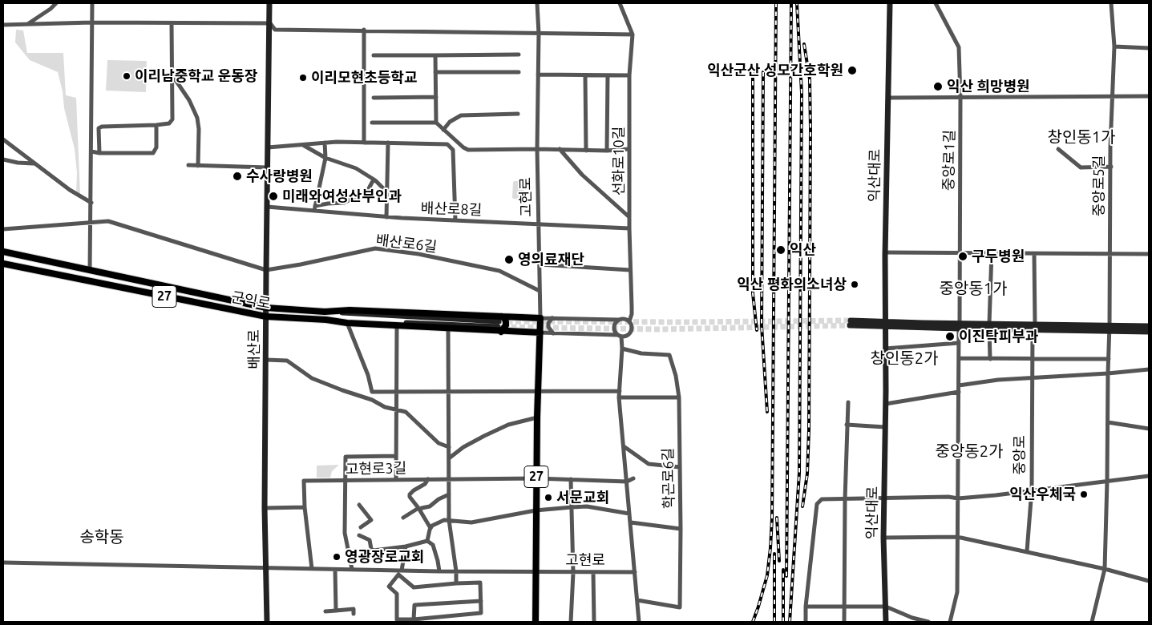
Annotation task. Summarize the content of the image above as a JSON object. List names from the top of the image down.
{
  "streets": {
    "main road": ["고현로", "27", "군익로"],
    "street": [
      "중앙로1길",
      "선화로10길",
      "익산대로",
      "중앙로5길",
      "배산로8길",
      "배산로6길",
      "배산로",
      "중앙로",
      "고현로3길",
      "학곤로6길"
    ]
  },
  "crossings": [
    ["선화로10길", "배산로8길"],
    ["고현로", "배산로8길"],
    ["고현로", "배산로6길"],
    ["고현로", "27"],
    ["고현로", "고현로3길"],
    ["배산로8길", "배산로"],
    ["배산로6길", "배산로"],
    ["27", "군익로"],
    ["군익로", "배산로"]
  ],
  "districts": [
    "창인동1가",
    "중앙동1가",
    "창인동2가",
    "중앙동2가",
    "송학동"
  ],
  "places": [
    "익산군산 성모간호학원",
    "이리남중학교 운동장",
    "이리모현초등학교",
    "익산 희망병원",
    "수사랑병원",
    "미래와여성산부인과",
    "익산",
    "구두병원",
    "영의료재단",
    "익산 평화의소녀상",
    "이진탁피부과",
    "익산우체국",
    "서문교회",
    "영광장로교회"
  ]
}
